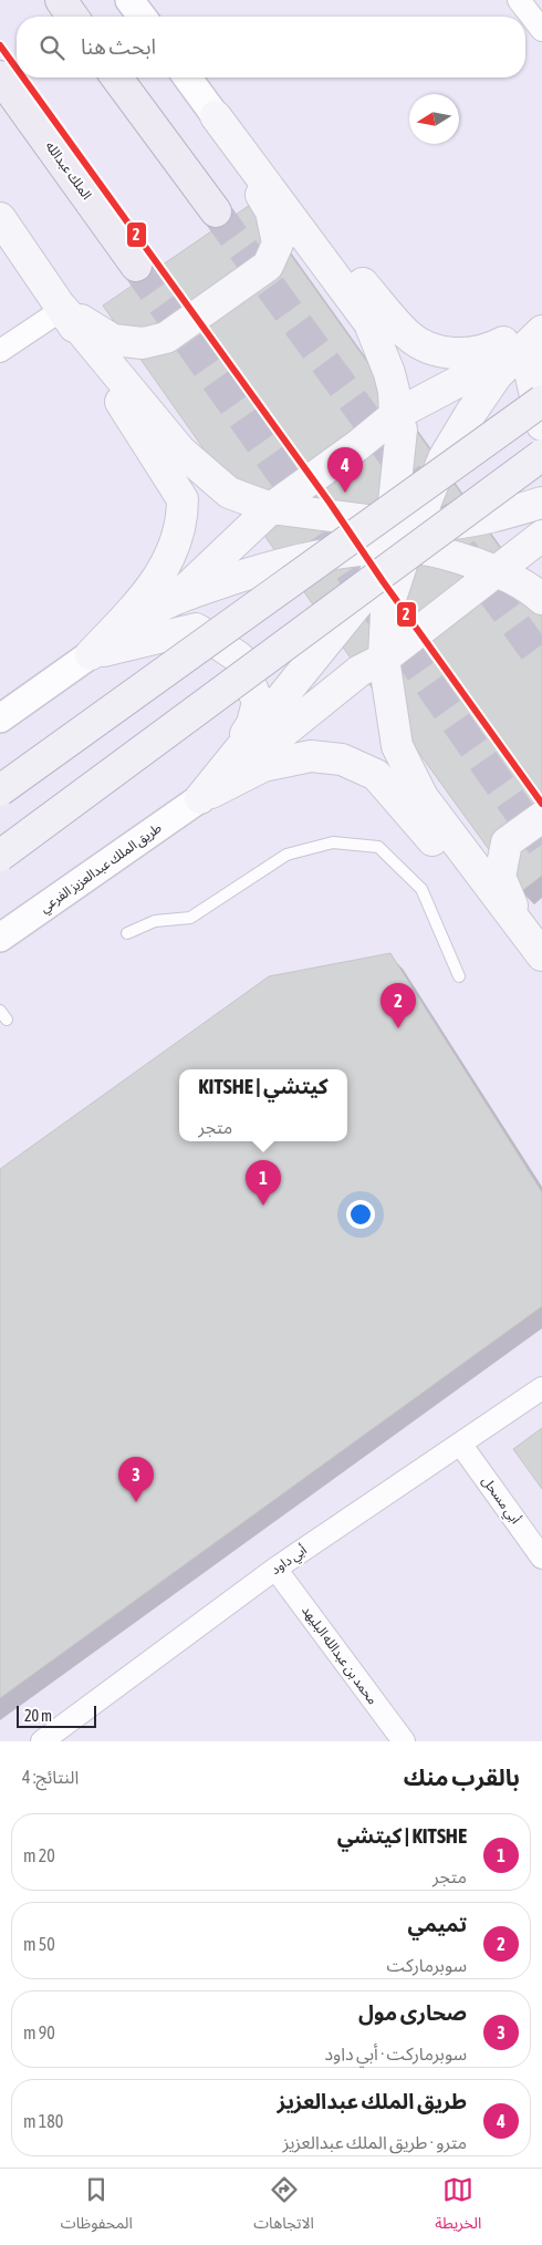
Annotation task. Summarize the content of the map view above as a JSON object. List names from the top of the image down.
{
  "streets": {
    "highway": ["الملك عبدالله"],
    "street": [
      "طريق الملك عبدالعزيز الفرعي",
      "أبي مسحل",
      "أبي داود",
      "محمد بن عبدالله البليهد"
    ]
  },
  "crossings": [
    ["أبي مسحل", "أبي داود"],
    ["أبي داود", "محمد بن عبدالله البليهد"]
  ],
  "lines": ["transit line 2"],
  "scale_bar": "20 m",
  "north": "left",
  "page": {
    "search": "ابحث هنا",
    "pins": [
      "4",
      "2",
      "1",
      "3"
    ],
    "popup": ["KITSHE | كيتشي", "متجر"],
    "scale": "20 m",
    "heading": ["بالقرب منك", "النتائج: 4"],
    "list": [
      {
        "mark": "1",
        "name": "KITSHE | كيتشي",
        "note": "متجر",
        "value": "20 m"
      },
      {
        "mark": "2",
        "name": "تمیمي",
        "note": "سوبرماركت",
        "value": "50 m"
      },
      {
        "mark": "3",
        "name": "صحارى مول",
        "note": "سوبرماركت · أبي داود",
        "value": "90 m"
      },
      {
        "mark": "4",
        "name": "طريق الملك عبدالعزيز",
        "note": "مترو · طريق الملك عبدالعزيز",
        "value": "180 m"
      }
    ],
    "nav": ["الخريطة", "الاتجاهات", "المحفوظات"]
  }
}
